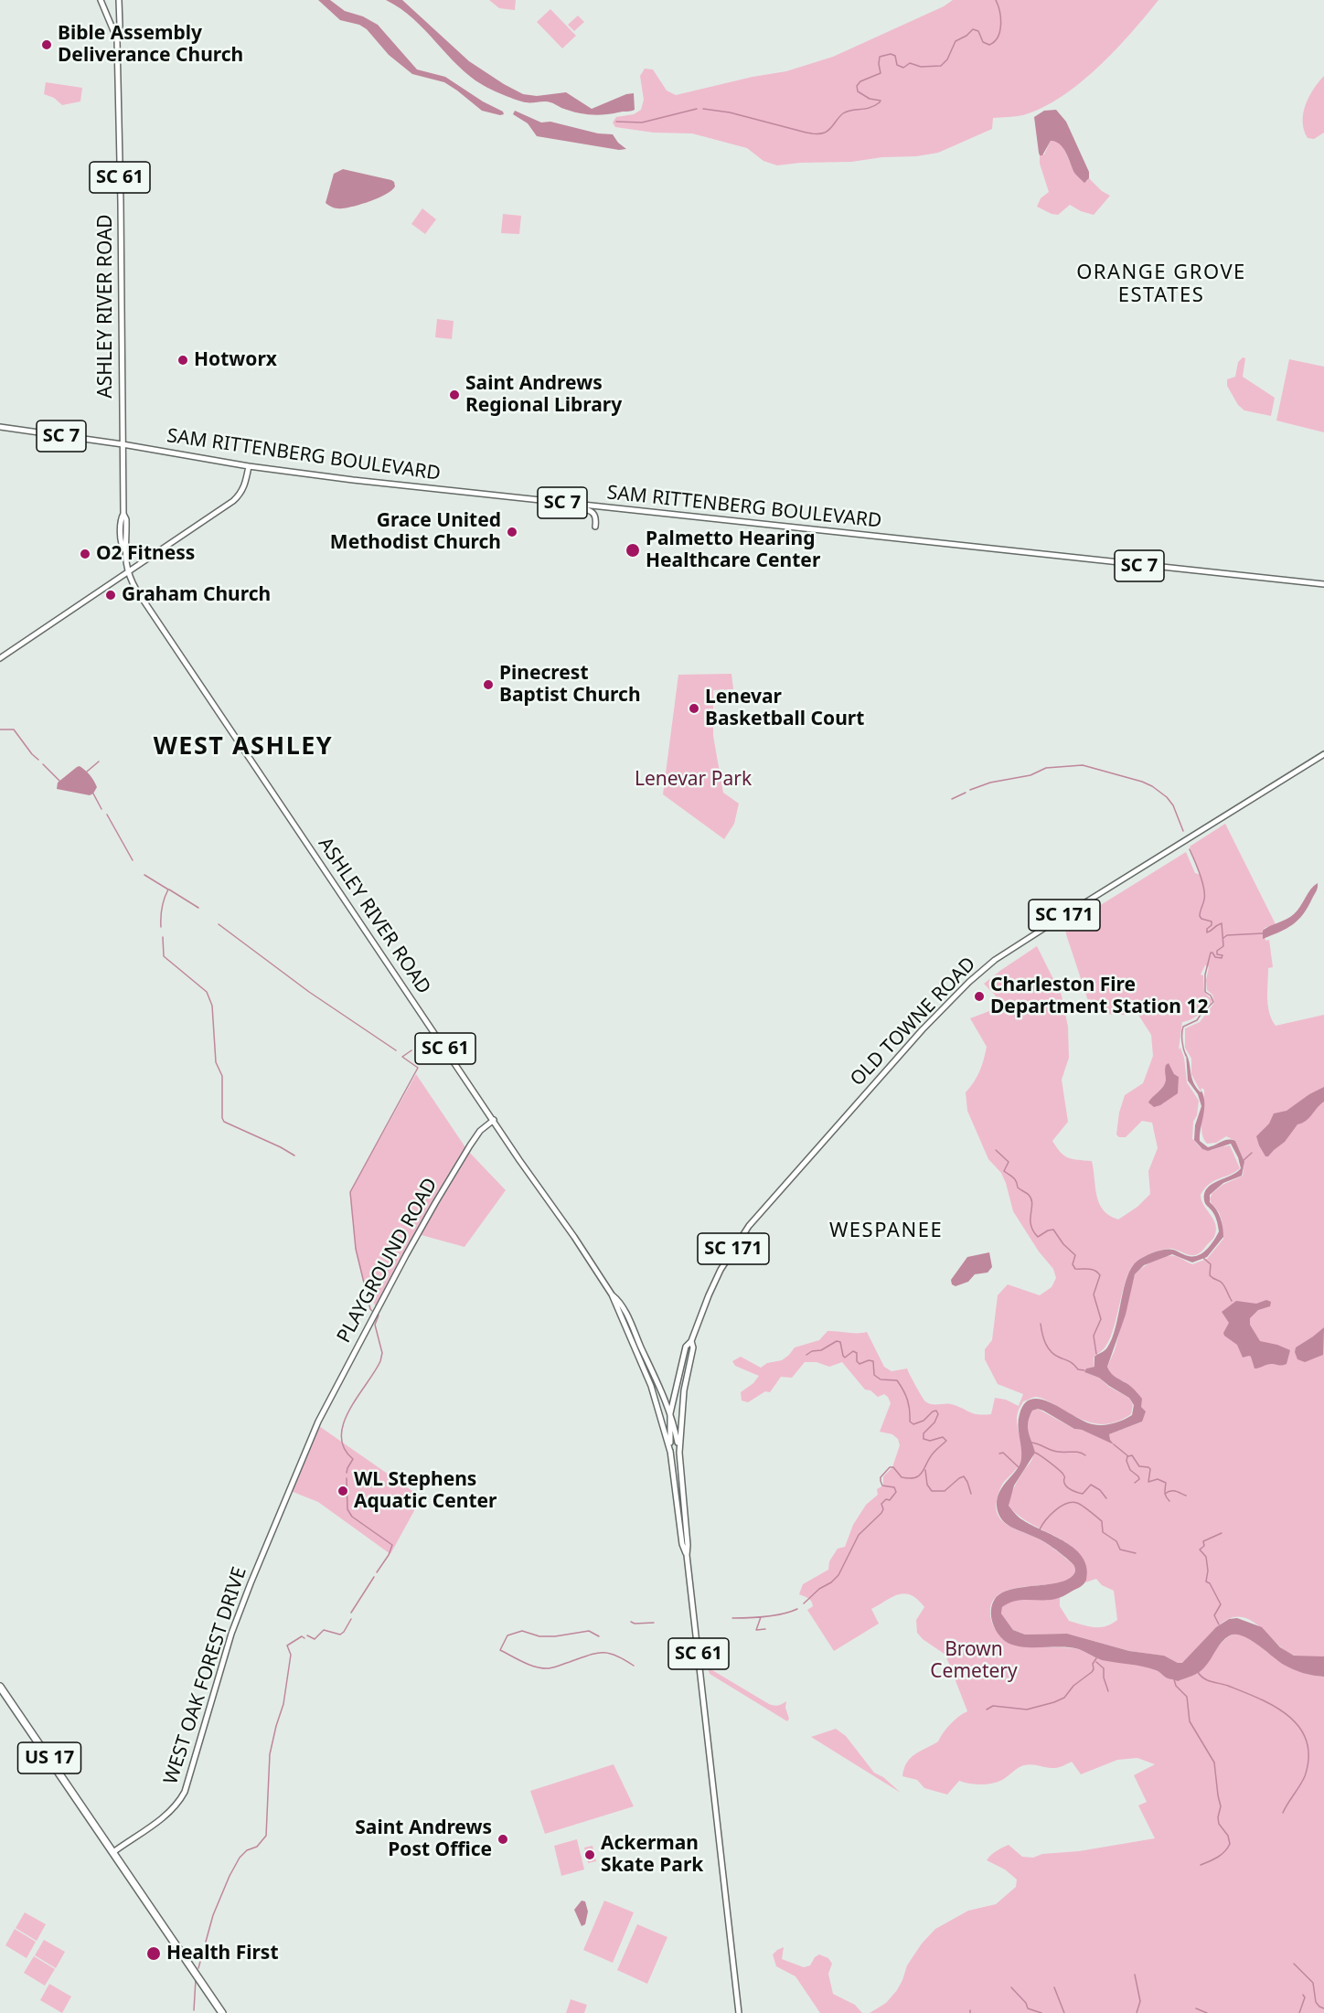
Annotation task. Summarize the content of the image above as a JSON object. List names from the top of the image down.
{
  "streets": {
    "highway": ["US 17"],
    "main road": [
      "SC 61",
      "ASHLEY RIVER ROAD",
      "SC 7",
      "SAM RITTENBERG BOULEVARD",
      "SC 171",
      "OLD TOWNE ROAD",
      "PLAYGROUND ROAD",
      "WEST OAK FOREST DRIVE"
    ]
  },
  "crossings": [
    ["SC 61", "ASHLEY RIVER ROAD"],
    ["SC 61", "SC 171"],
    ["ASHLEY RIVER ROAD", "SAM RITTENBERG BOULEVARD"],
    ["ASHLEY RIVER ROAD", "SC 171"],
    ["ASHLEY RIVER ROAD", "PLAYGROUND ROAD"],
    ["SC 171", "OLD TOWNE ROAD"],
    ["PLAYGROUND ROAD", "WEST OAK FOREST DRIVE"],
    ["WEST OAK FOREST DRIVE", "US 17"]
  ],
  "districts": ["ORANGE GROVE ESTATES", "WEST ASHLEY", "WESPANEE"],
  "parks": ["Lenevar Park", "Brown Cemetery"],
  "places": [
    "Bible Assembly Deliverance Church",
    "Hotworx",
    "Saint Andrews Regional Library",
    "Grace United Methodist Church",
    "Palmetto Hearing Healthcare Center",
    "O2 Fitness",
    "Graham Church",
    "Pinecrest Baptist Church",
    "Lenevar Basketball Court",
    "Charleston Fire Department Station 12",
    "WL Stephens Aquatic Center",
    "Saint Andrews Post Office",
    "Ackerman Skate Park",
    "Health First"
  ]
}
